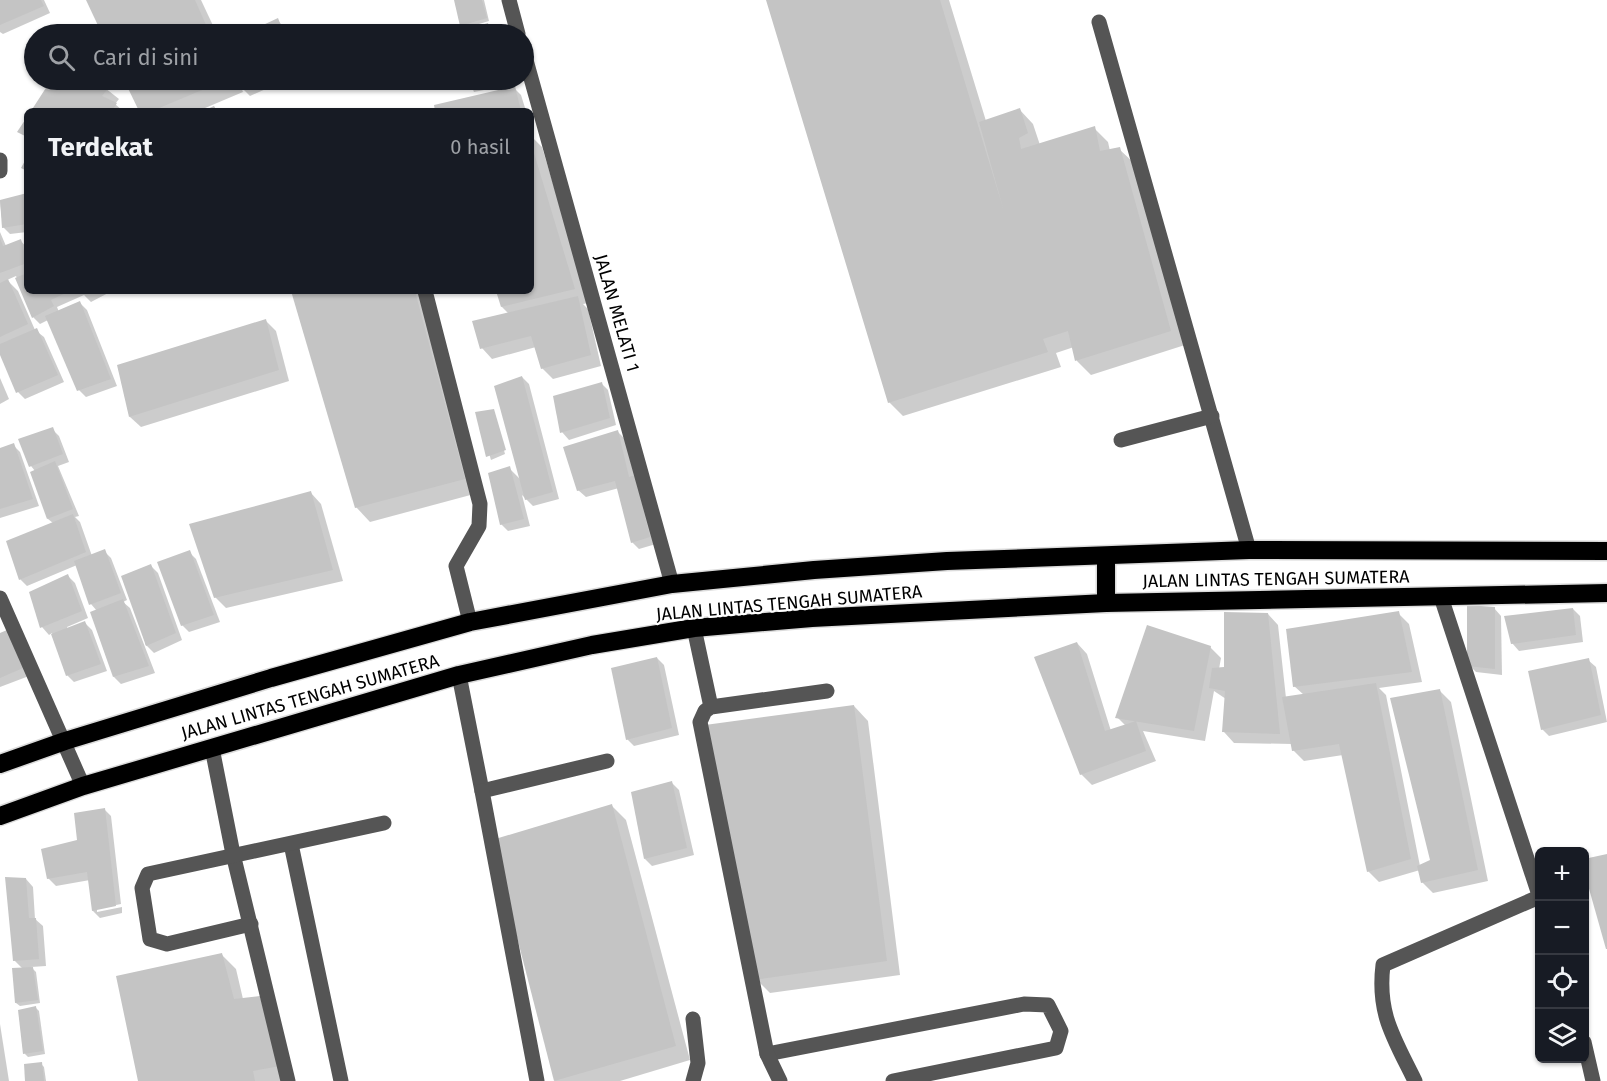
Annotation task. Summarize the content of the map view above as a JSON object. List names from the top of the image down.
{
  "streets": {
    "highway": ["JALAN LINTAS TENGAH SUMATERA"],
    "street": ["JALAN MELATI 1"]
  },
  "crossings": [
    ["JALAN MELATI 1", "JALAN LINTAS TENGAH SUMATERA"]
  ],
  "page": {
    "search": "Cari di sini",
    "heading": ["Terdekat", "0 hasil"],
    "map_buttons": ["+", "−"]
  }
}
